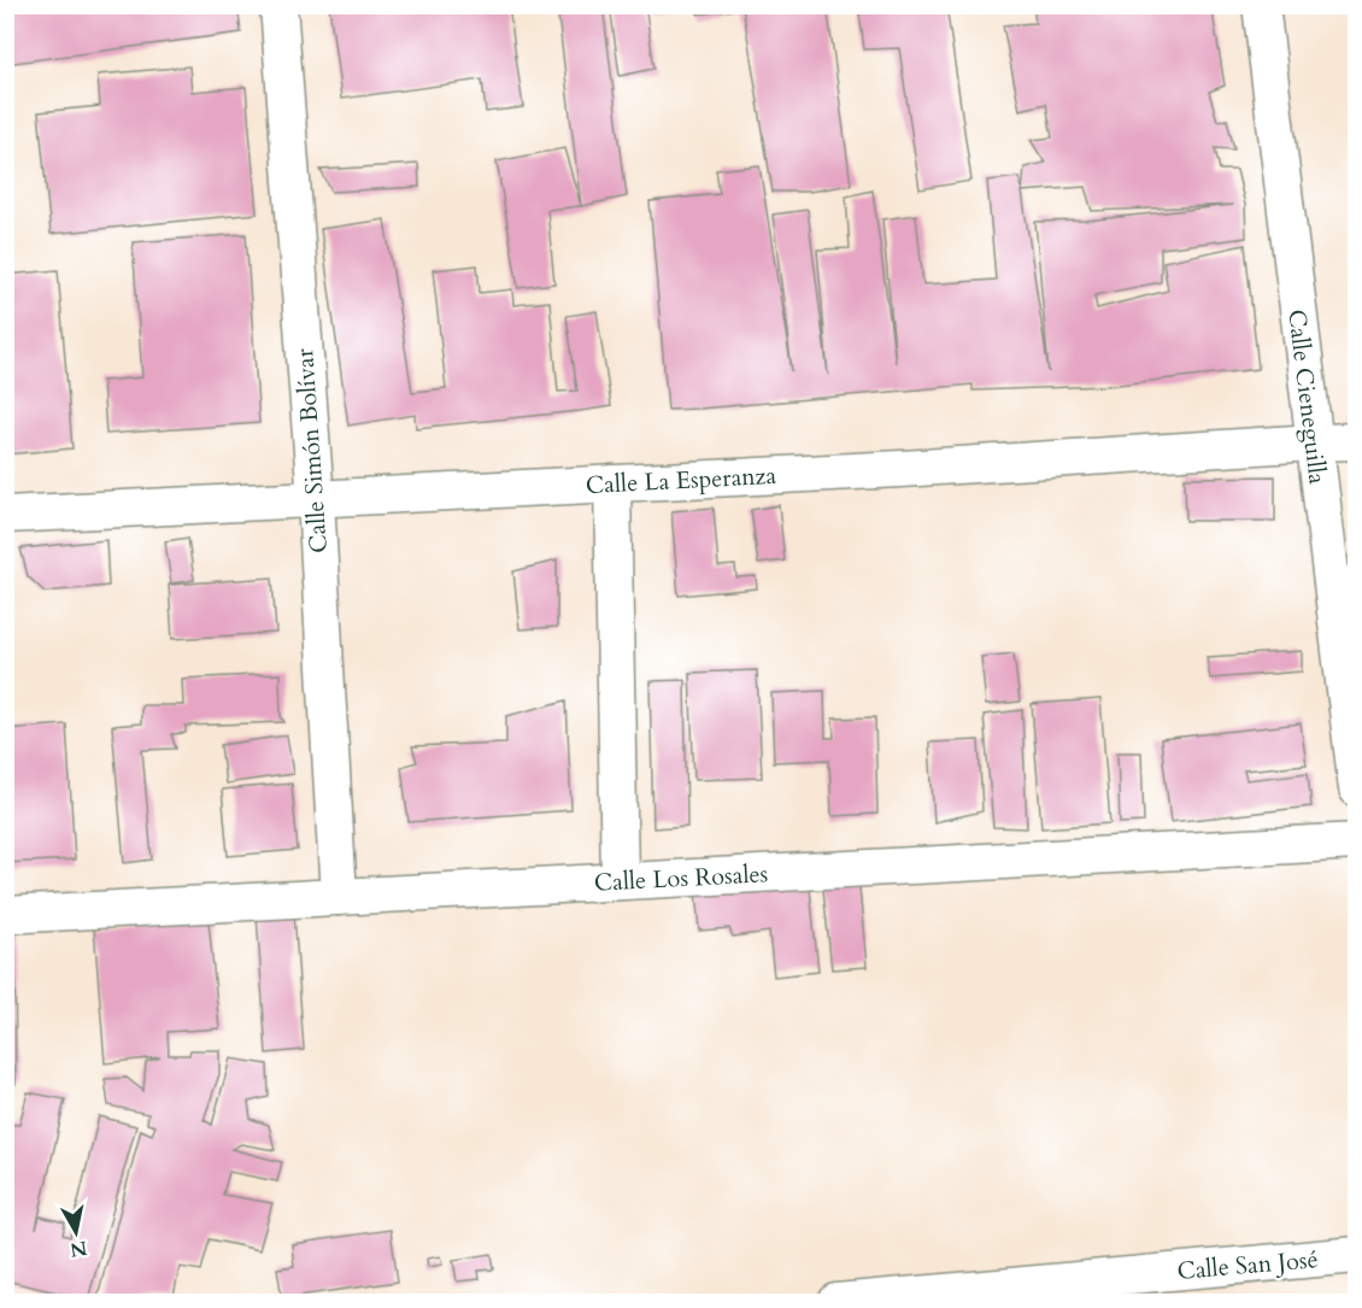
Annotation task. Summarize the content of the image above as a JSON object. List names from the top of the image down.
{
  "streets": {
    "street": [
      "Calle Cieneguilla",
      "Calle Simón Bolívar",
      "Calle La Esperanza",
      "Calle Los Rosales",
      "Calle San José"
    ]
  },
  "crossings": [
    ["Calle Cieneguilla", "Calle La Esperanza"],
    ["Calle Simón Bolívar", "Calle La Esperanza"],
    ["Calle Simón Bolívar", "Calle Los Rosales"]
  ],
  "north": "bottom"
}
